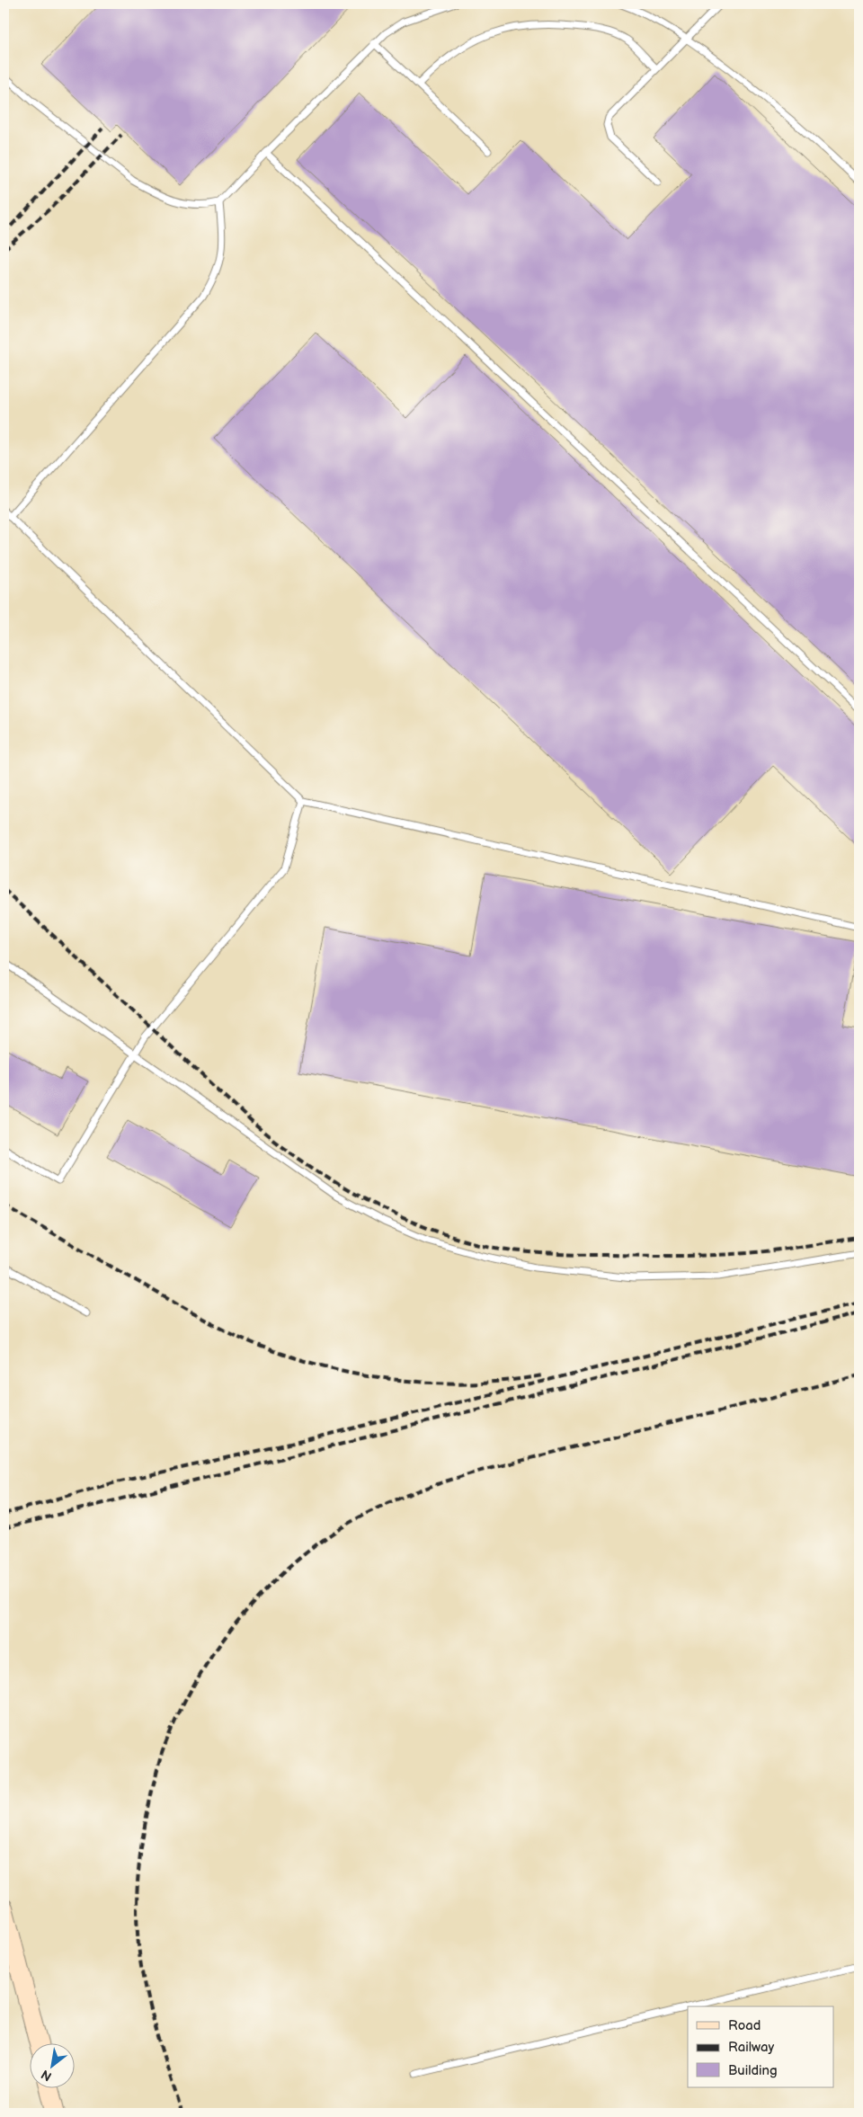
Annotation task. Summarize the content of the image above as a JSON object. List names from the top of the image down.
{
  "legend": ["Road", "Railway", "Building"],
  "north": "bottom left"
}
